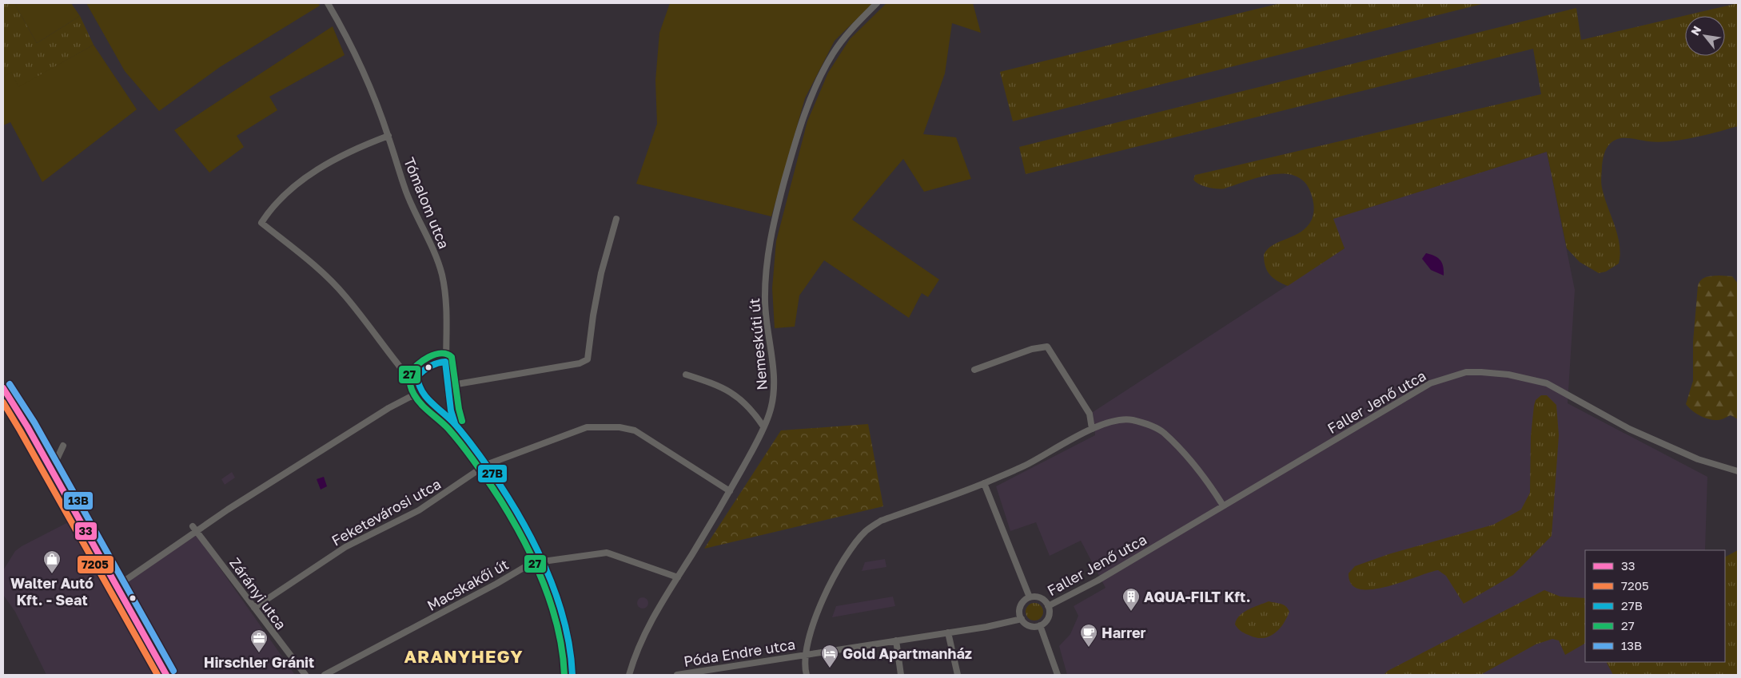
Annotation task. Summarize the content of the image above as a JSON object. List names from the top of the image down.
{
  "streets": {
    "street": [
      "Tómalom utca",
      "Nemeskúti út",
      "Faller Jenő utca",
      "Feketevárosi utca",
      "Macskakői út",
      "Zárányi utca",
      "Póda Endre utca"
    ]
  },
  "crossings": [
    ["Tómalom utca", "Feketevárosi utca"],
    ["Tómalom utca", "Macskakői út"],
    ["Nemeskúti út", "Feketevárosi utca"],
    ["Nemeskúti út", "Macskakői út"],
    ["Feketevárosi utca", "Zárányi utca"]
  ],
  "districts": ["ARANYHEGY"],
  "places": {
    "shop": ["Walter Autó Kft. - Seat"],
    "building": ["AQUA-FILT Kft."],
    "cafe": ["Harrer"],
    "office": ["Hirschler Gránit"],
    "hotel": ["Gold Apartmanház"]
  },
  "lines": [
    "transit line 27",
    "transit line 27B",
    "transit line 13B",
    "transit line 33",
    "transit line 7205"
  ],
  "legend": [
    "33",
    "7205",
    "27B",
    "27",
    "13B"
  ],
  "north": "top left"
}
